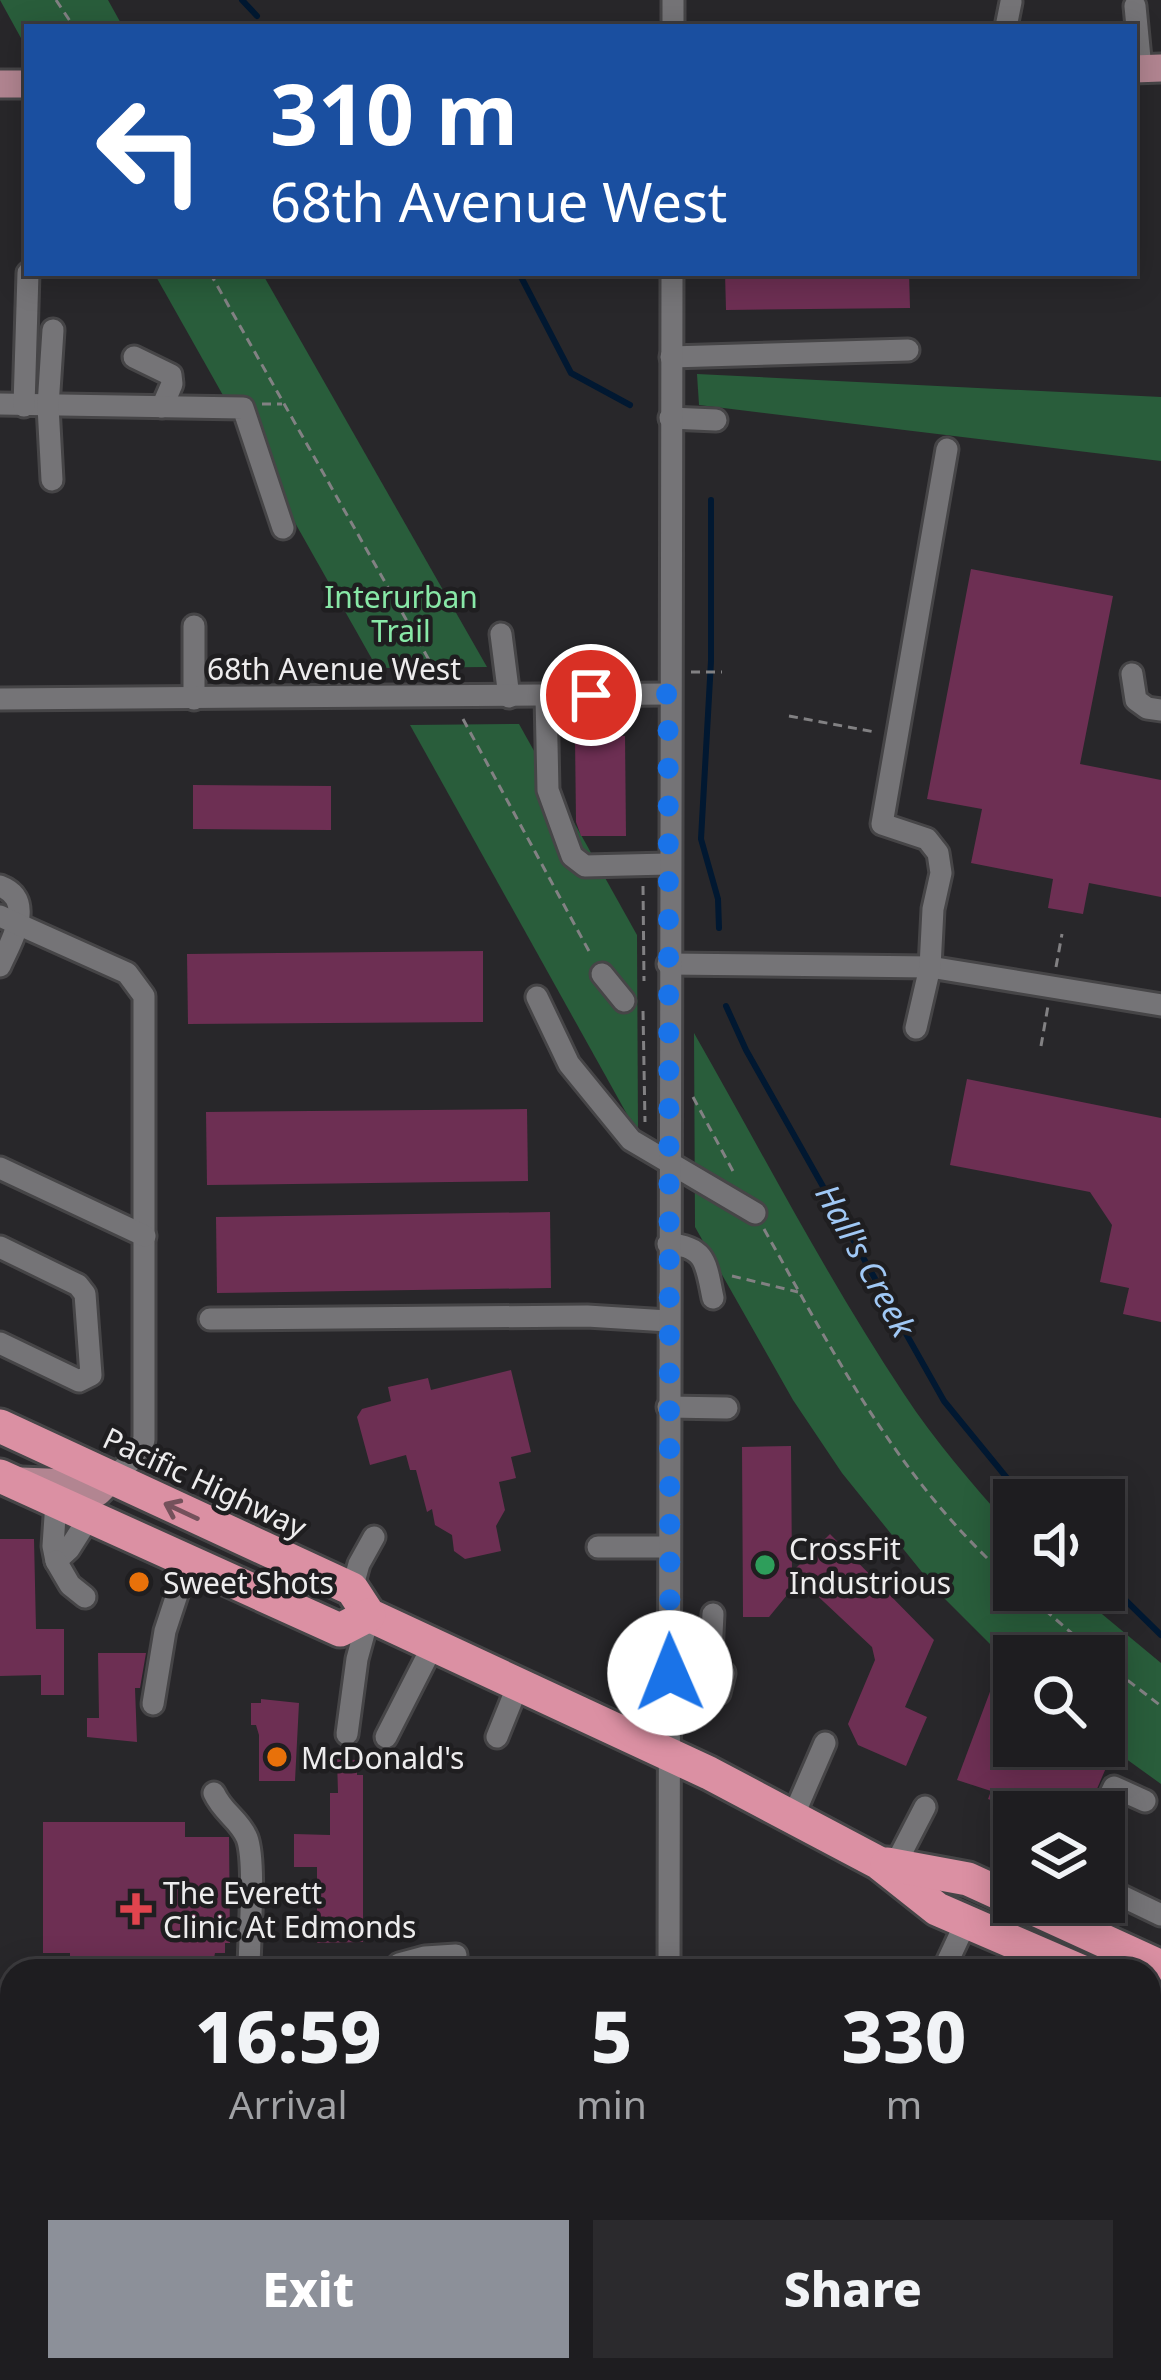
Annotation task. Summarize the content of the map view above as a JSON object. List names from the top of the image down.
{
  "streets": {
    "highway": ["Pacific Highway"],
    "street": ["68th Avenue West"]
  },
  "water": ["Hall's Creek"],
  "parks": ["Interurban Trail"],
  "places": {
    "other": ["CrossFit Industrious", "Sweet Shots", "McDonald's"],
    "health": ["The Everett Clinic At Edmonds"]
  },
  "page": {
    "turn": ["310 m", "68th Avenue West"],
    "eta": [
      "16:59",
      "Arrival",
      "5",
      "min",
      "330",
      "m"
    ],
    "buttons": ["Exit", "Share"]
  }
}
